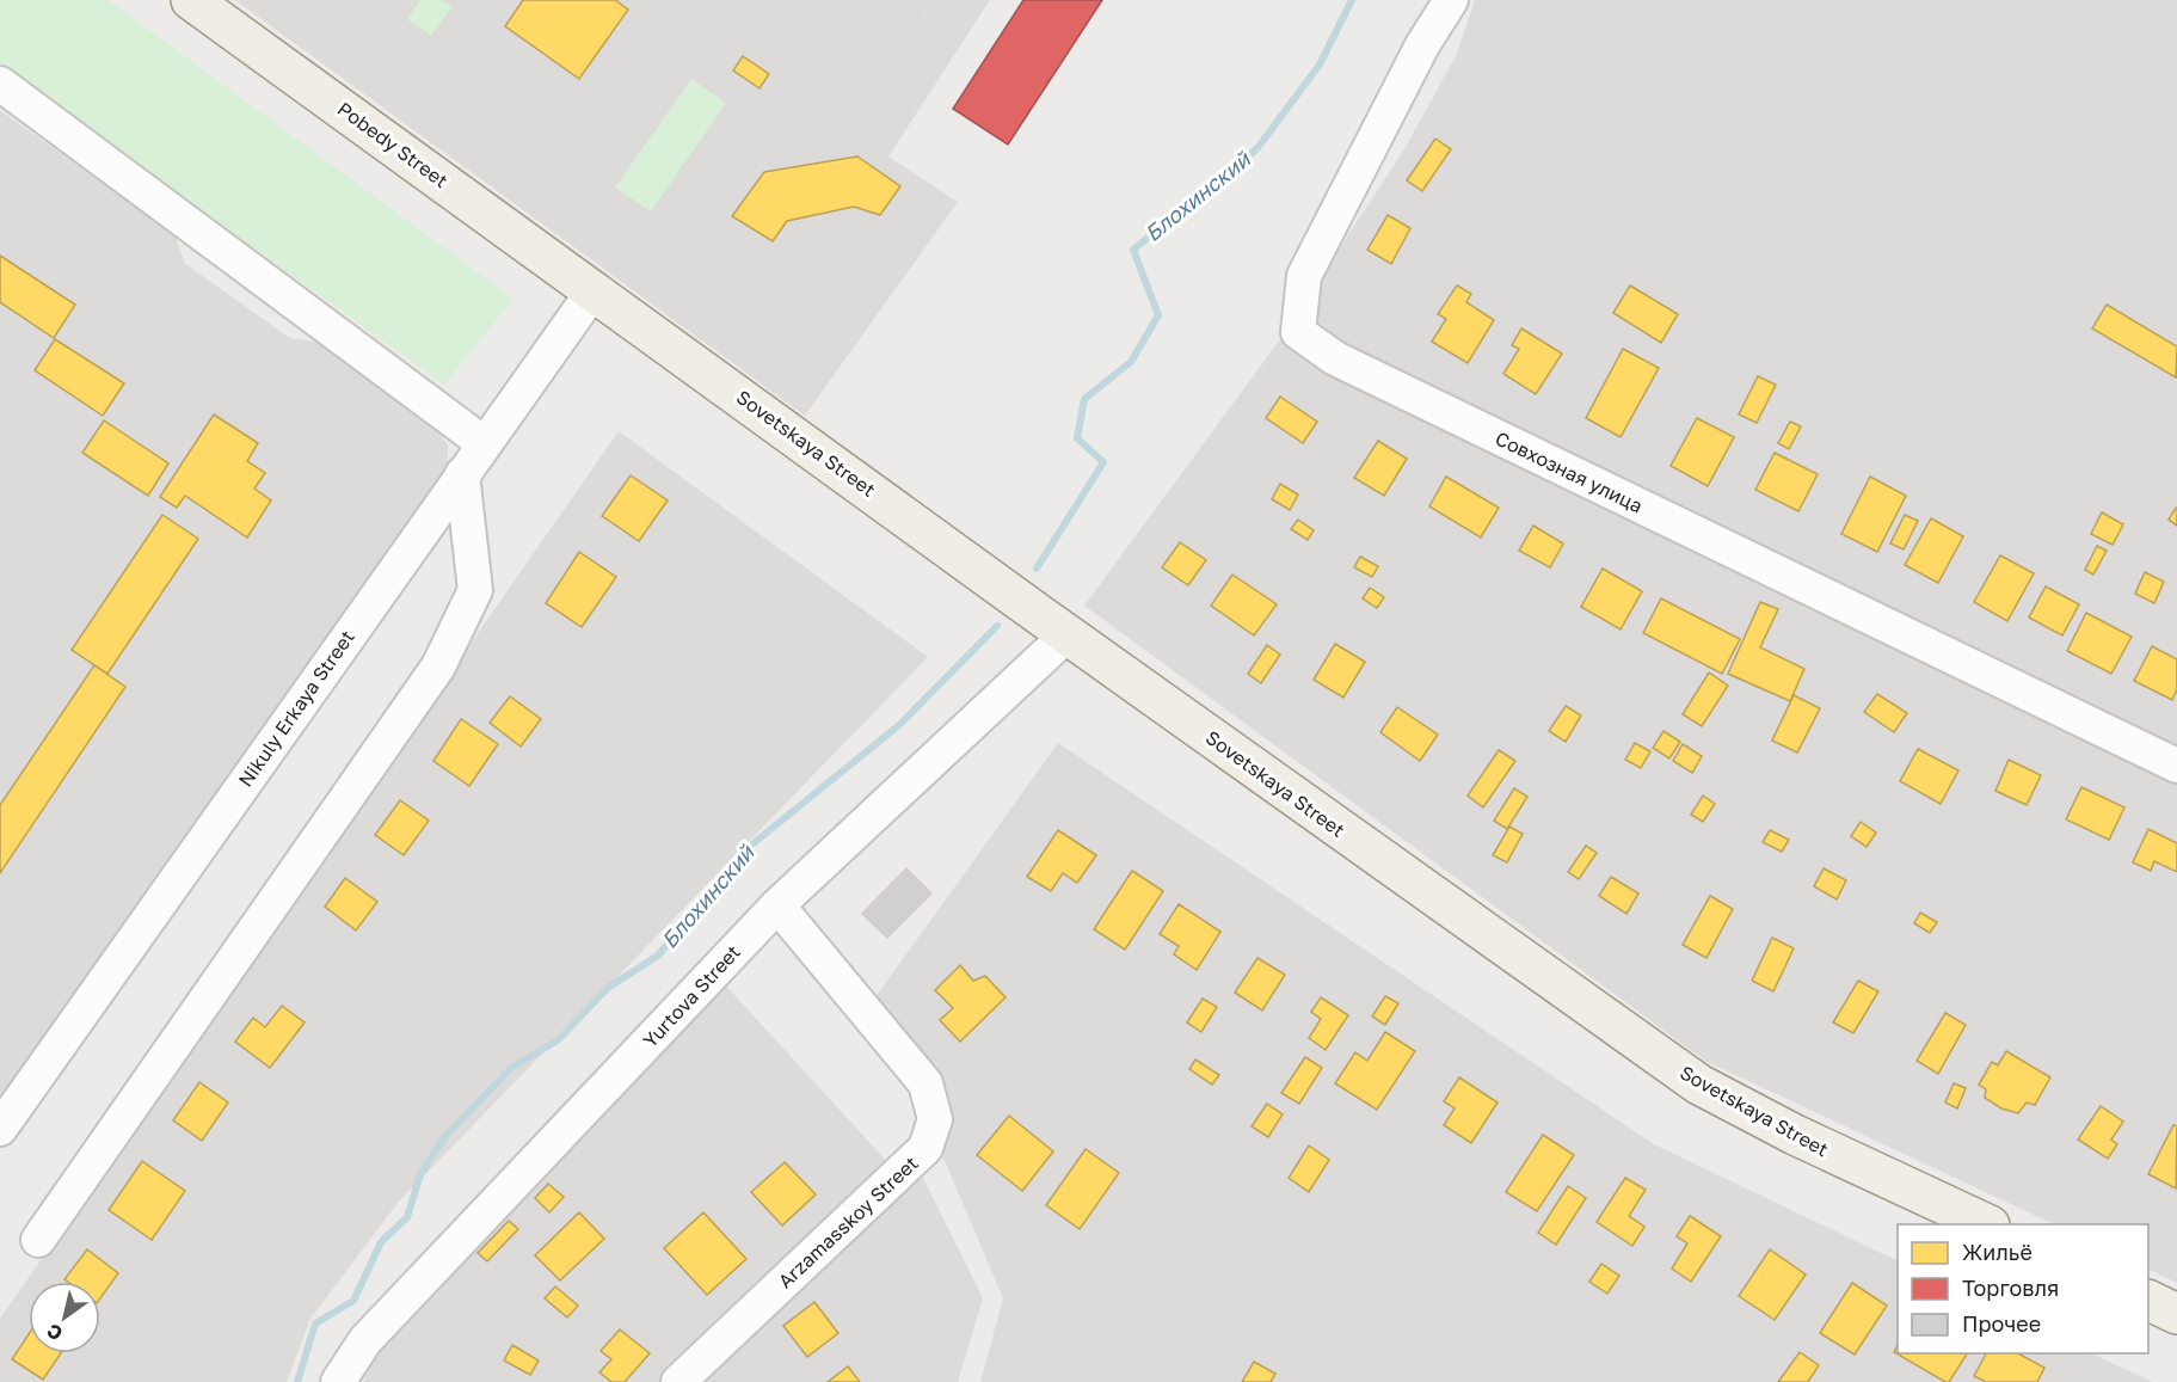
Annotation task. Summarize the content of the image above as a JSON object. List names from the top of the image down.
{
  "streets": {
    "main road": ["Pobedy Street", "Sovetskaya Street"],
    "street": [
      "Совхозная улица",
      "Nikuly Erkaya Street",
      "Yurtova Street",
      "Arzamasskoy Street"
    ]
  },
  "crossings": [
    ["Pobedy Street", "Sovetskaya Street"],
    ["Pobedy Street", "Nikuly Erkaya Street"],
    ["Sovetskaya Street", "Nikuly Erkaya Street"],
    ["Sovetskaya Street", "Yurtova Street"],
    ["Yurtova Street", "Arzamasskoy Street"]
  ],
  "water": ["Блохинский"],
  "legend": ["Жильё", "Торговля", "Прочее"],
  "north": "bottom left"
}
